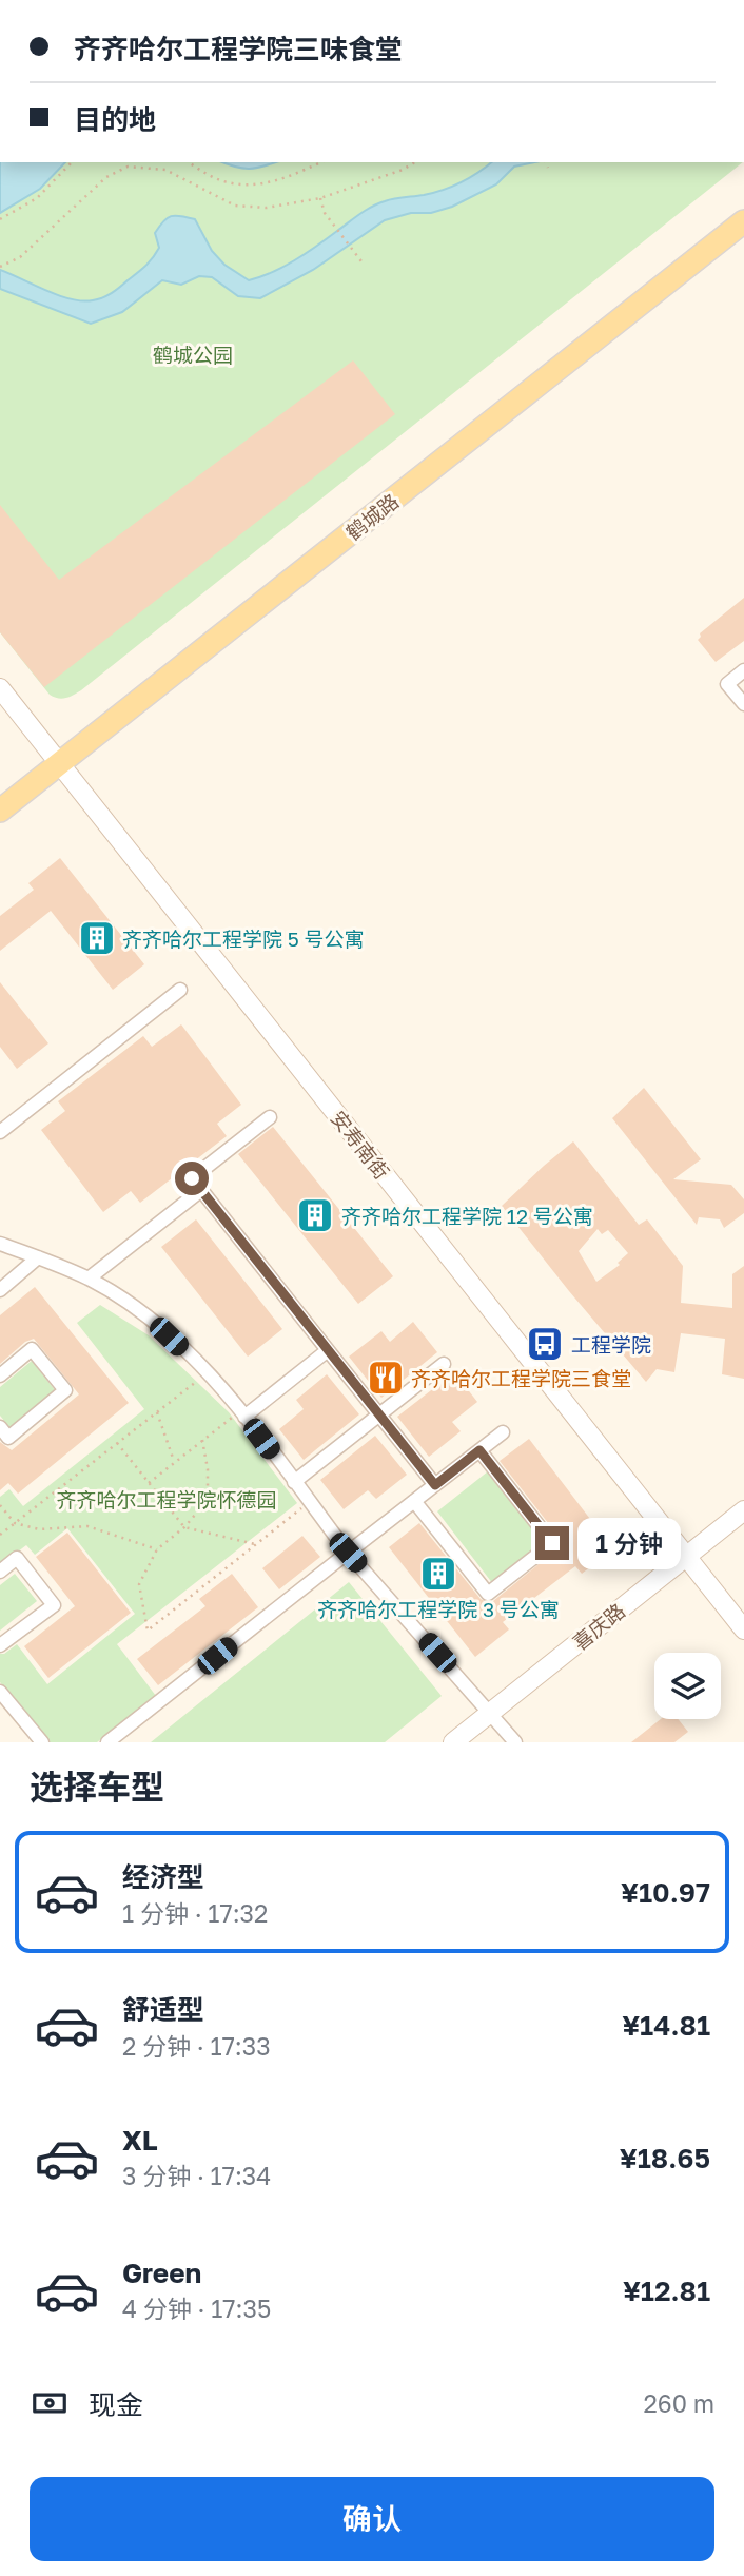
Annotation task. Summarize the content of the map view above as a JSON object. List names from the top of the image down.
{
  "streets": {
    "main road": ["鹤城路"],
    "street": ["安寿南街", "喜庆路"]
  },
  "crossings": [
    ["鹤城路", "安寿南街"],
    ["安寿南街", "喜庆路"]
  ],
  "parks": ["鹤城公园", "齐齐哈尔工程学院怀德园"],
  "places": {
    "building": ["齐齐哈尔工程学院 5 号公寓", "齐齐哈尔工程学院 12 号公寓", "齐齐哈尔工程学院 3 号公寓"],
    "bus stop": ["工程学院"],
    "restaurant": ["齐齐哈尔工程学院三食堂"]
  },
  "page": {
    "banner": ["齐齐哈尔工程学院三味食堂", "目的地"],
    "bubble": "1 分钟",
    "heading": "选择车型",
    "list": [
      {
        "name": "经济型",
        "note": "1 分钟 · 17:32",
        "value": "¥10.97"
      },
      {
        "name": "舒适型",
        "note": "2 分钟 · 17:33",
        "value": "¥14.81"
      },
      {
        "name": "XL",
        "note": "3 分钟 · 17:34",
        "value": "¥18.65"
      },
      {
        "name": "Green",
        "note": "4 分钟 · 17:35",
        "value": "¥12.81"
      }
    ],
    "pay": ["现金", "260 m"],
    "buttons": "确认"
  }
}
